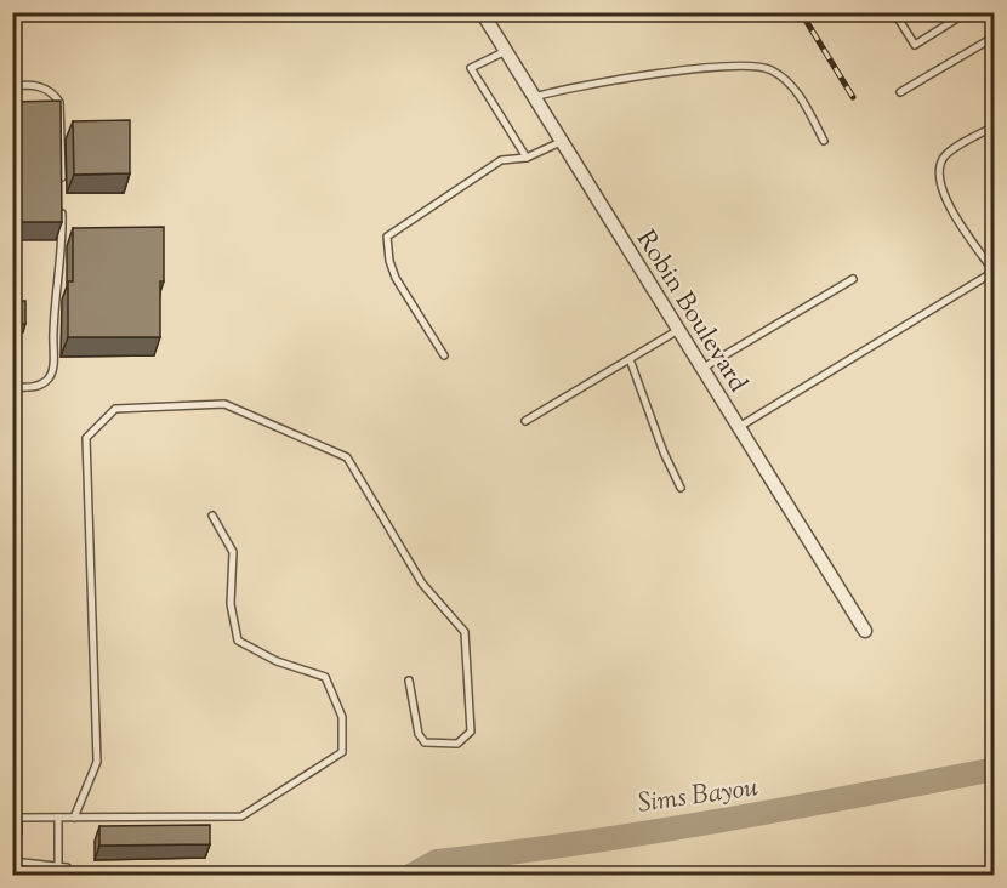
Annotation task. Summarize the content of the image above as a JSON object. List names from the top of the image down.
{
  "streets": {
    "street": ["Robin Boulevard"]
  },
  "water": ["Sims Bayou"]
}
